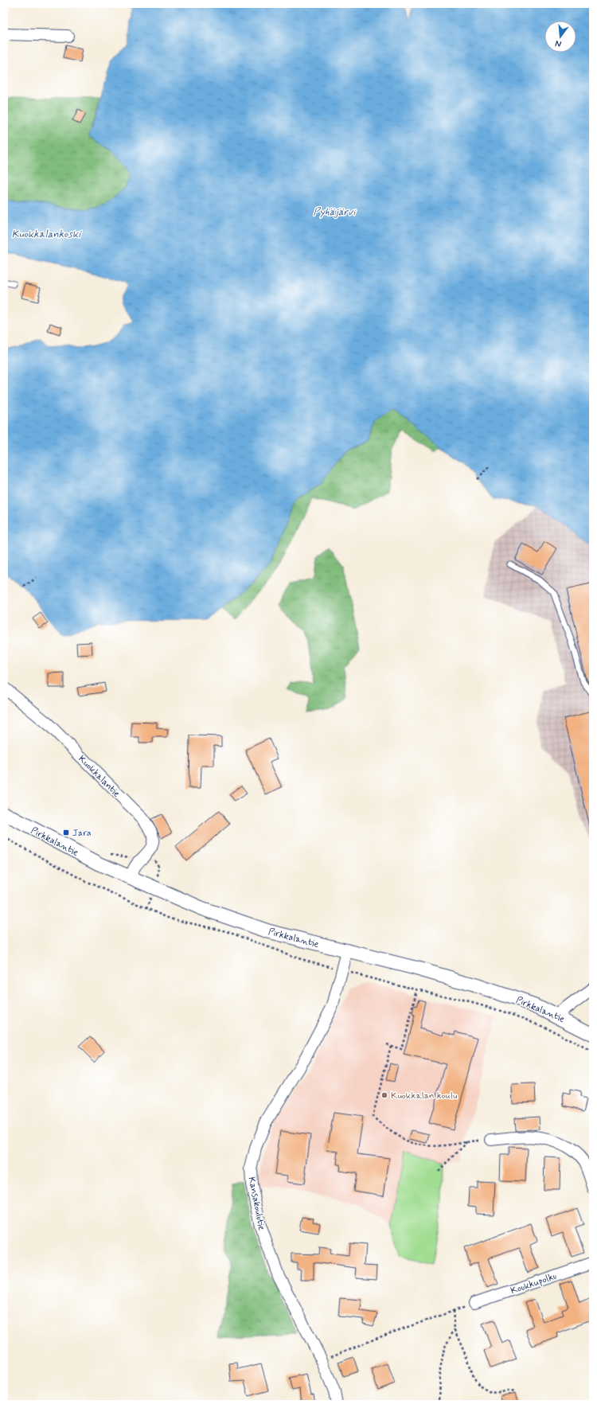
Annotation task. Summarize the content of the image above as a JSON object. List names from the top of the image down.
{
  "streets": {
    "street": [
      "Kuokkalantie",
      "Pirkkalantie",
      "Kansakoulutie",
      "Koukkupolku"
    ]
  },
  "crossings": [
    ["Kuokkalantie", "Pirkkalantie"],
    ["Pirkkalantie", "Kansakoulutie"]
  ],
  "water": ["Pyhäjärvi", "Kuokkalankoski"],
  "places": {
    "transit": ["Jara"],
    "other": ["Kuokkalan koulu"]
  },
  "north": "bottom"
}
